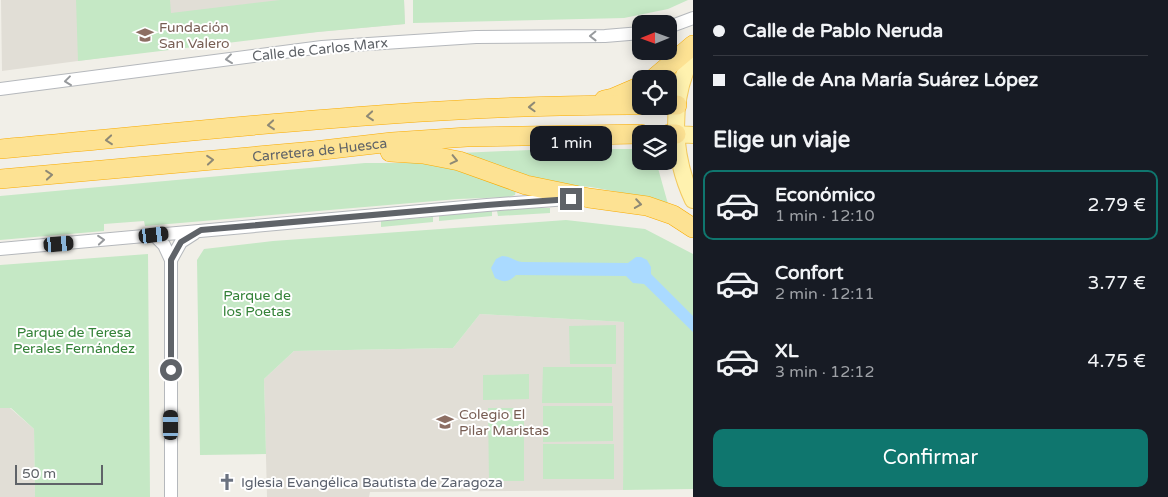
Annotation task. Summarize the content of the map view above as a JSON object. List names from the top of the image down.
{
  "streets": {
    "highway": ["Carretera de Huesca"],
    "street": ["Calle de Carlos Marx"]
  },
  "one_way": ["Calle de Carlos Marx"],
  "parks": ["Parque de los Poetas", "Parque de Teresa Perales Fernández"],
  "places": {
    "school or university": ["Fundación San Valero", "Colegio El Pilar Maristas"],
    "church": ["Iglesia Evangélica Bautista de Zaragoza"]
  },
  "scale_bar": "50 m",
  "north": "left",
  "page": {
    "banner": ["Calle de Pablo Neruda", "Calle de Ana María Suárez López"],
    "heading": "Elige un viaje",
    "bubble": "1 min",
    "list": [
      {
        "name": "Económico",
        "note": "1 min · 12:10",
        "value": "2.79 €"
      },
      {
        "name": "Confort",
        "note": "2 min · 12:11",
        "value": "3.77 €"
      },
      {
        "name": "XL",
        "note": "3 min · 12:12",
        "value": "4.75 €"
      }
    ],
    "buttons": "Confirmar",
    "scale": "50 m"
  }
}
